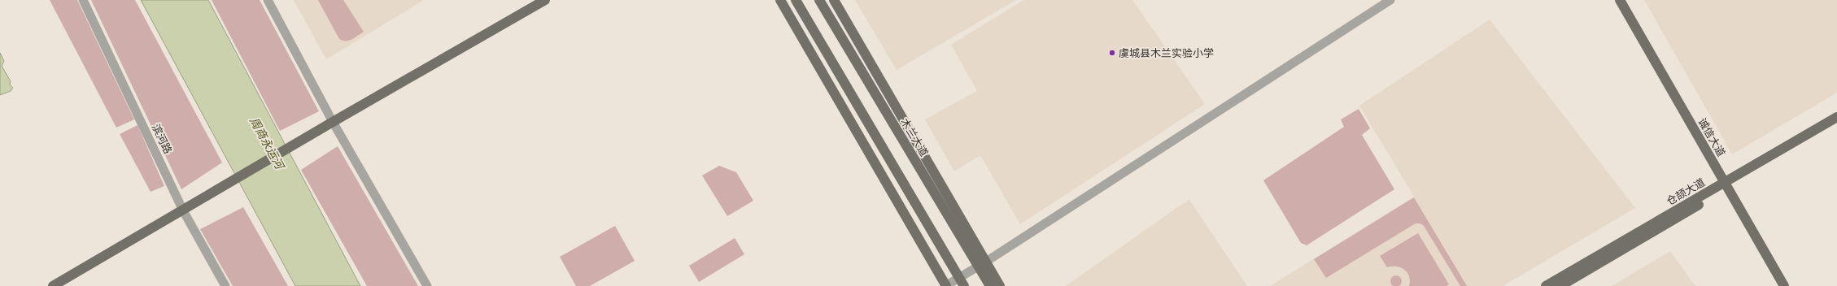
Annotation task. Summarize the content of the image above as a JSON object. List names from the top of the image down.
{
  "streets": {
    "main road": ["木兰大道", "诚信大道", "仓颉大道"],
    "street": ["滨河路"]
  },
  "crossings": [
    ["诚信大道", "仓颉大道"]
  ],
  "water": ["周商永运河"],
  "places": ["虞城县木兰实验小学"]
}
